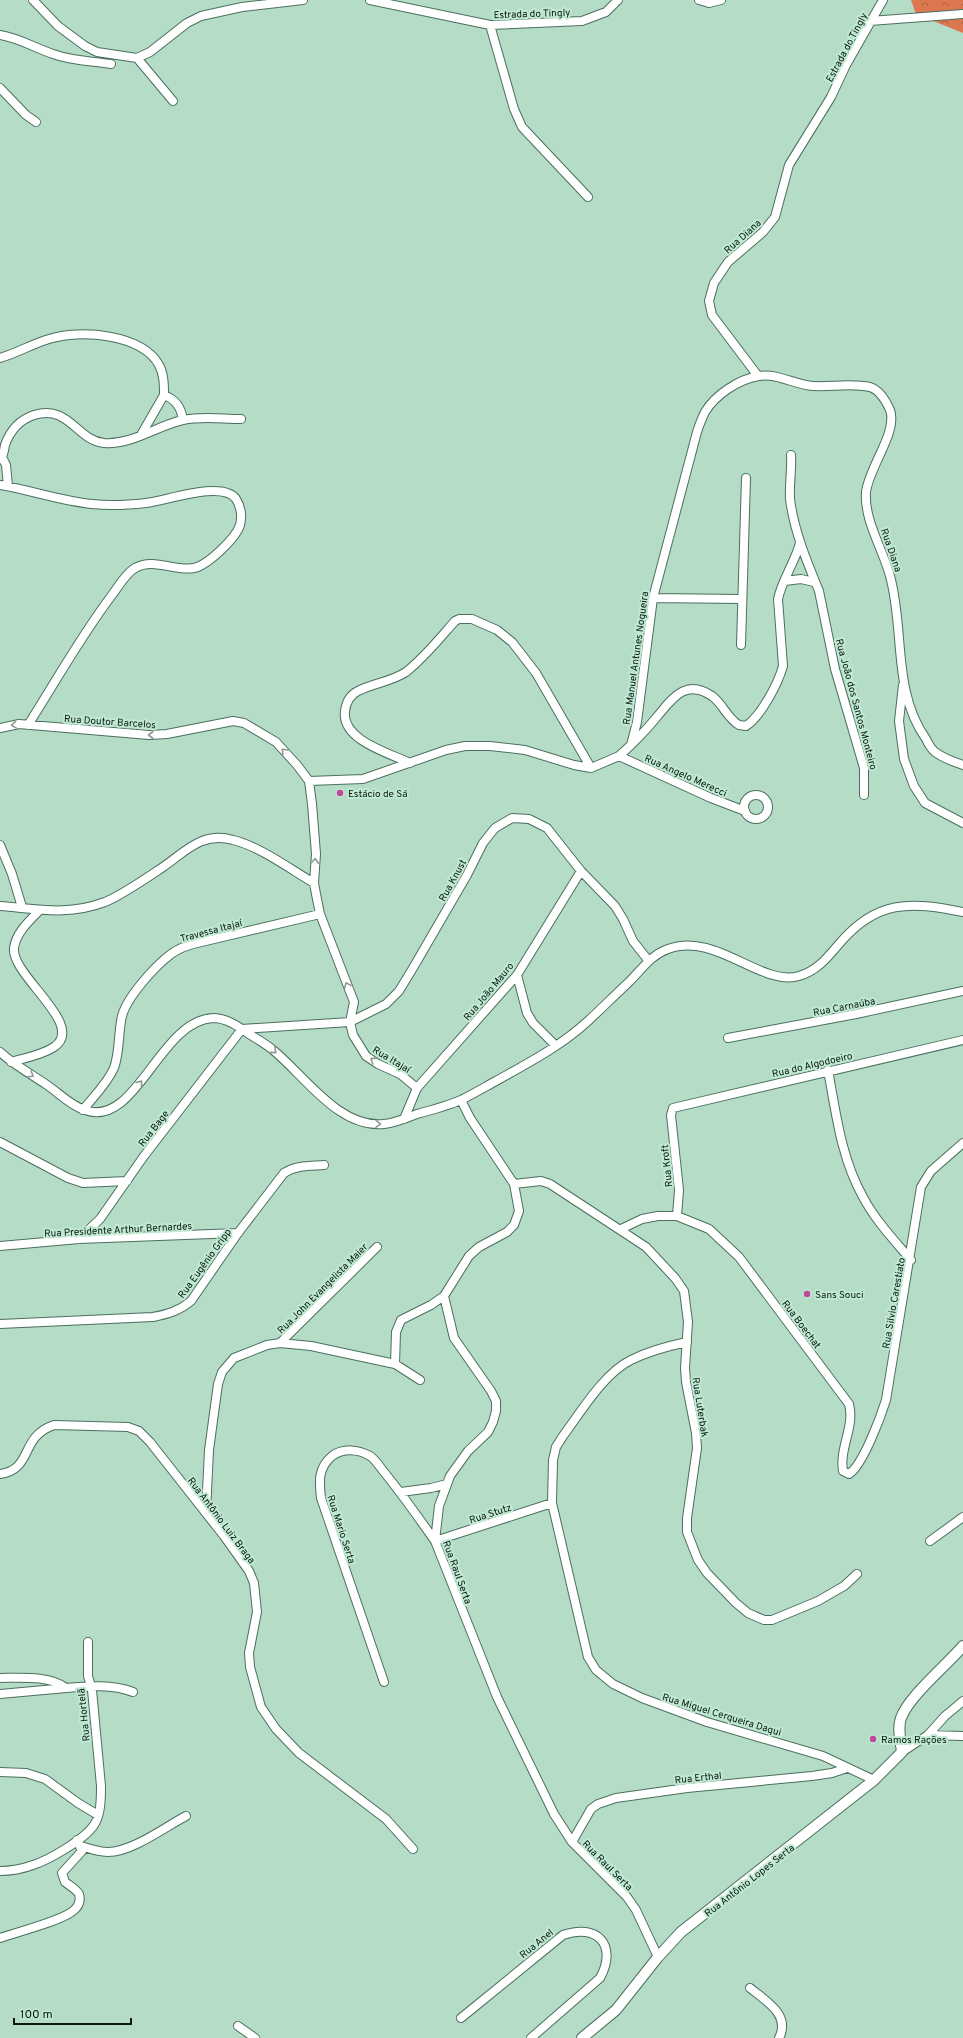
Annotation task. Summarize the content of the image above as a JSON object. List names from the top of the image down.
{
  "streets": {
    "street": [
      "Estrada do Tingly",
      "Rua Diana",
      "Rua Manuel Antunes Nogueira",
      "Rua João dos Santos Monteiro",
      "Rua Doutor Barcelos",
      "Rua Angelo Merecci",
      "Rua Knust",
      "Travessa Itajaí",
      "Rua João Mauro",
      "Rua Carnaúba",
      "Rua Itajaí",
      "Rua do Algodoeiro",
      "Rua Bage",
      "Rua Kroft",
      "Rua Presidente Arthur Bernardes",
      "Rua Eugênio Gripp",
      "Rua John Evangelista Maier",
      "Rua Silvio Carestiato",
      "Rua Boechat",
      "Rua Luterbak",
      "Rua Stutz",
      "Rua Antônio Luiz Braga",
      "Rua Mario Serta",
      "Rua Raul Serta",
      "Rua Miguel Cerqueira Daqui",
      "Rua Hortelã",
      "Rua Erthal",
      "Rua Antônio Lopes Serta",
      "Rua Anel"
    ]
  },
  "crossings": [
    ["Estrada do Tingly", "Rua Diana"],
    ["Rua Diana", "Rua Manuel Antunes Nogueira"],
    ["Rua Knust", "Rua João Mauro"],
    ["Rua Knust", "Rua Itajaí"],
    ["Rua Knust", "Rua Bage"],
    ["Rua João Mauro", "Rua Itajaí"],
    ["Rua do Algodoeiro", "Rua Kroft"],
    ["Rua Bage", "Rua Presidente Arthur Bernardes"],
    ["Rua Kroft", "Rua Boechat"],
    ["Rua Presidente Arthur Bernardes", "Rua Eugênio Gripp"],
    ["Rua John Evangelista Maier", "Rua Antônio Luiz Braga"],
    ["Rua Silvio Carestiato", "Rua Boechat"],
    ["Rua Luterbak", "Rua Miguel Cerqueira Daqui"],
    ["Rua Stutz", "Rua Mario Serta"],
    ["Rua Stutz", "Rua Raul Serta"],
    ["Rua Stutz", "Rua Miguel Cerqueira Daqui"],
    ["Rua Mario Serta", "Rua Raul Serta"],
    ["Rua Raul Serta", "Rua Erthal"],
    ["Rua Raul Serta", "Rua Antônio Lopes Serta"],
    ["Rua Miguel Cerqueira Daqui", "Rua Erthal"],
    ["Rua Miguel Cerqueira Daqui", "Rua Antônio Lopes Serta"]
  ],
  "one_way": ["Rua Doutor Barcelos"],
  "places": ["Estácio de Sá", "Sans Souci", "Ramos Rações"],
  "scale_bar": "100 m"
}
